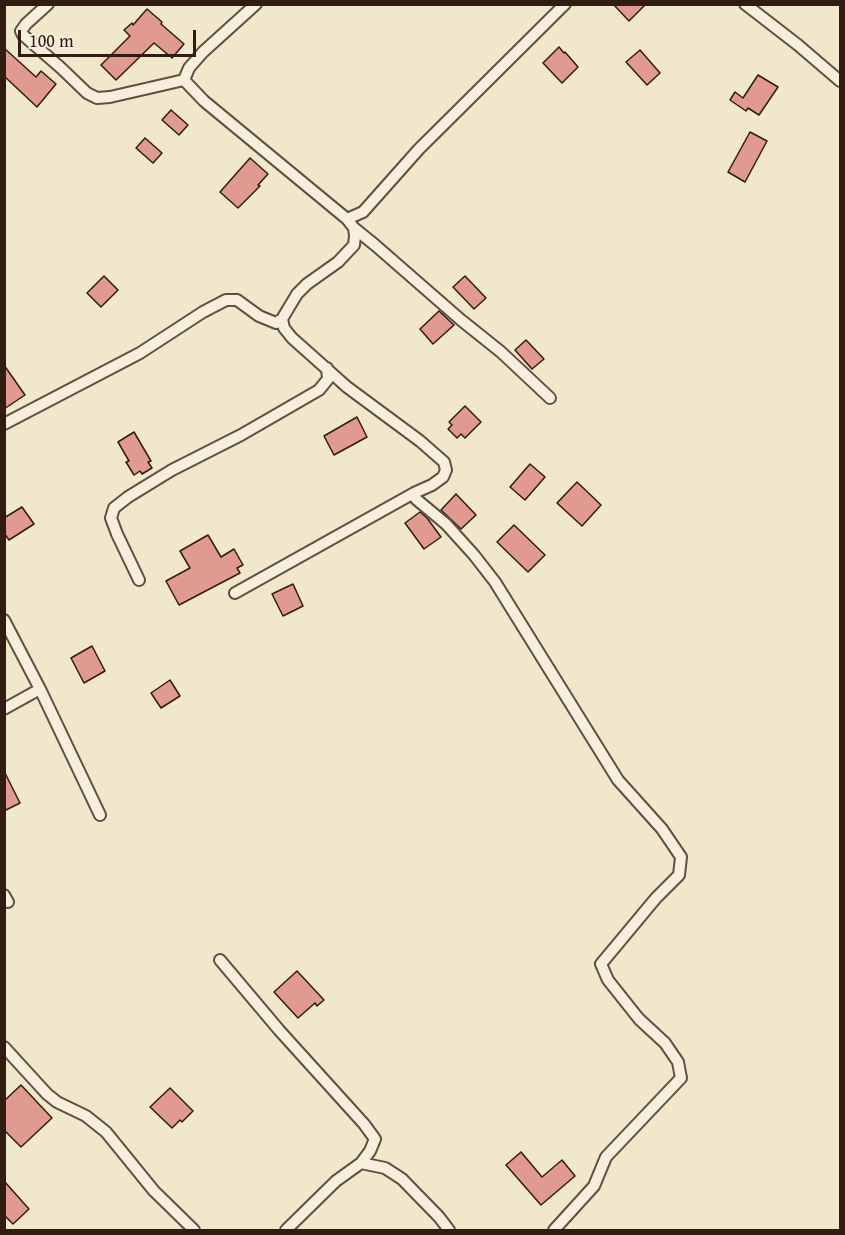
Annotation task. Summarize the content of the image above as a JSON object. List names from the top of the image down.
{
  "scale_bar": "100 m"
}
